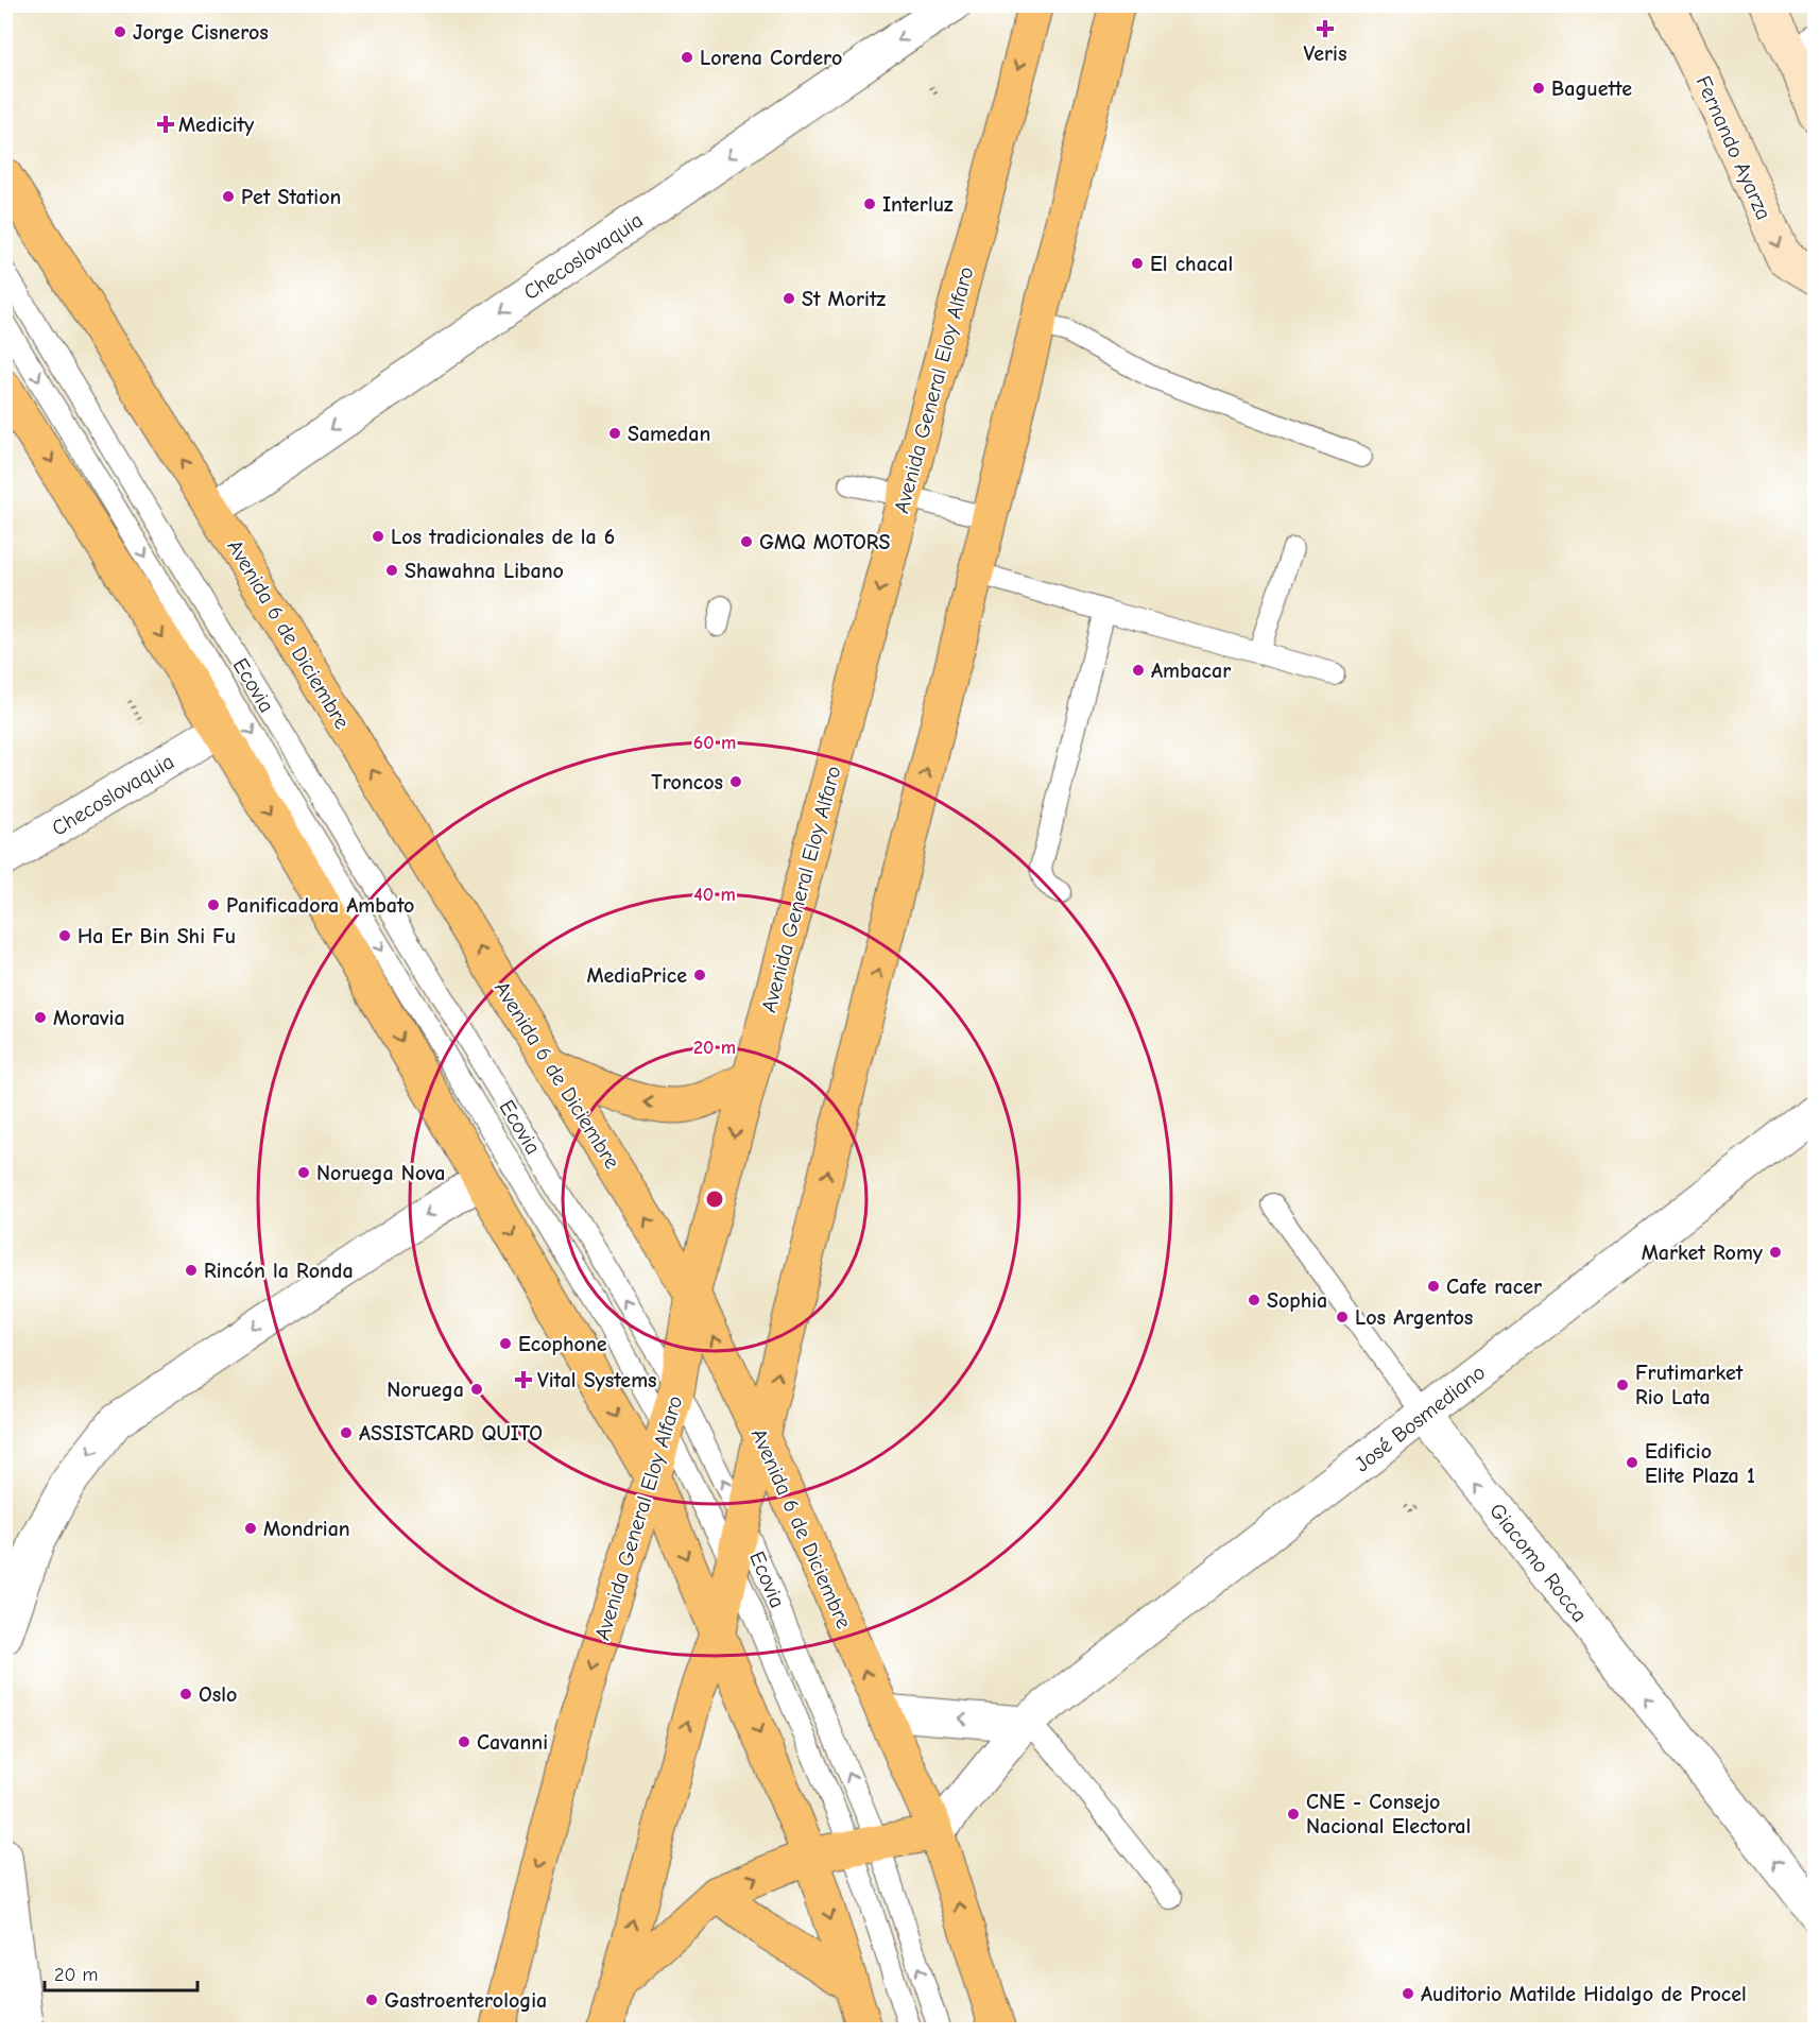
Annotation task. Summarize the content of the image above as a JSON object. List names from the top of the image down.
{
  "streets": {
    "main road": ["Fernando Ayarza", "Avenida General Eloy Alfaro", "Avenida 6 de Diciembre"],
    "street": ["Checoslovaquia", "José Bosmediano", "Giacomo Rocca"],
    "lane": ["Ecovia"]
  },
  "crossings": [
    ["Checoslovaquia", "Avenida 6 de Diciembre"],
    ["Avenida General Eloy Alfaro", "Avenida 6 de Diciembre"],
    ["Avenida General Eloy Alfaro", "Ecovia"],
    ["Avenida 6 de Diciembre", "José Bosmediano"],
    ["José Bosmediano", "Giacomo Rocca"]
  ],
  "one_way": ["Checoslovaquia", "Giacomo Rocca"],
  "places": {
    "health": ["Veris", "Medicity", "Vital Systems"],
    "other": [
      "Jorge Cisneros",
      "Lorena Cordero",
      "Baguette",
      "Pet Station",
      "Interluz",
      "El chacal",
      "St Moritz",
      "Samedan",
      "Los tradicionales de la 6",
      "GMQ MOTORS",
      "Shawahna Libano",
      "Ambacar",
      "Troncos",
      "Panificadora Ambato",
      "Ha Er Bin Shi Fu",
      "MediaPrice",
      "Moravia",
      "Noruega Nova",
      "Market Romy",
      "Rincón la Ronda",
      "Cafe racer",
      "Sophia",
      "Los Argentos",
      "Ecophone",
      "Frutimarket Rio Lata",
      "Noruega",
      "ASSISTCARD QUITO",
      "Edificio Elite Plaza 1",
      "Mondrian",
      "Oslo",
      "Cavanni",
      "CNE - Consejo Nacional Electoral",
      "Auditorio Matilde Hidalgo de Procel",
      "Gastroenterologia"
    ]
  },
  "scale_bar": "20 m",
  "rings": ["60 m", "40 m", "20 m"]
}
